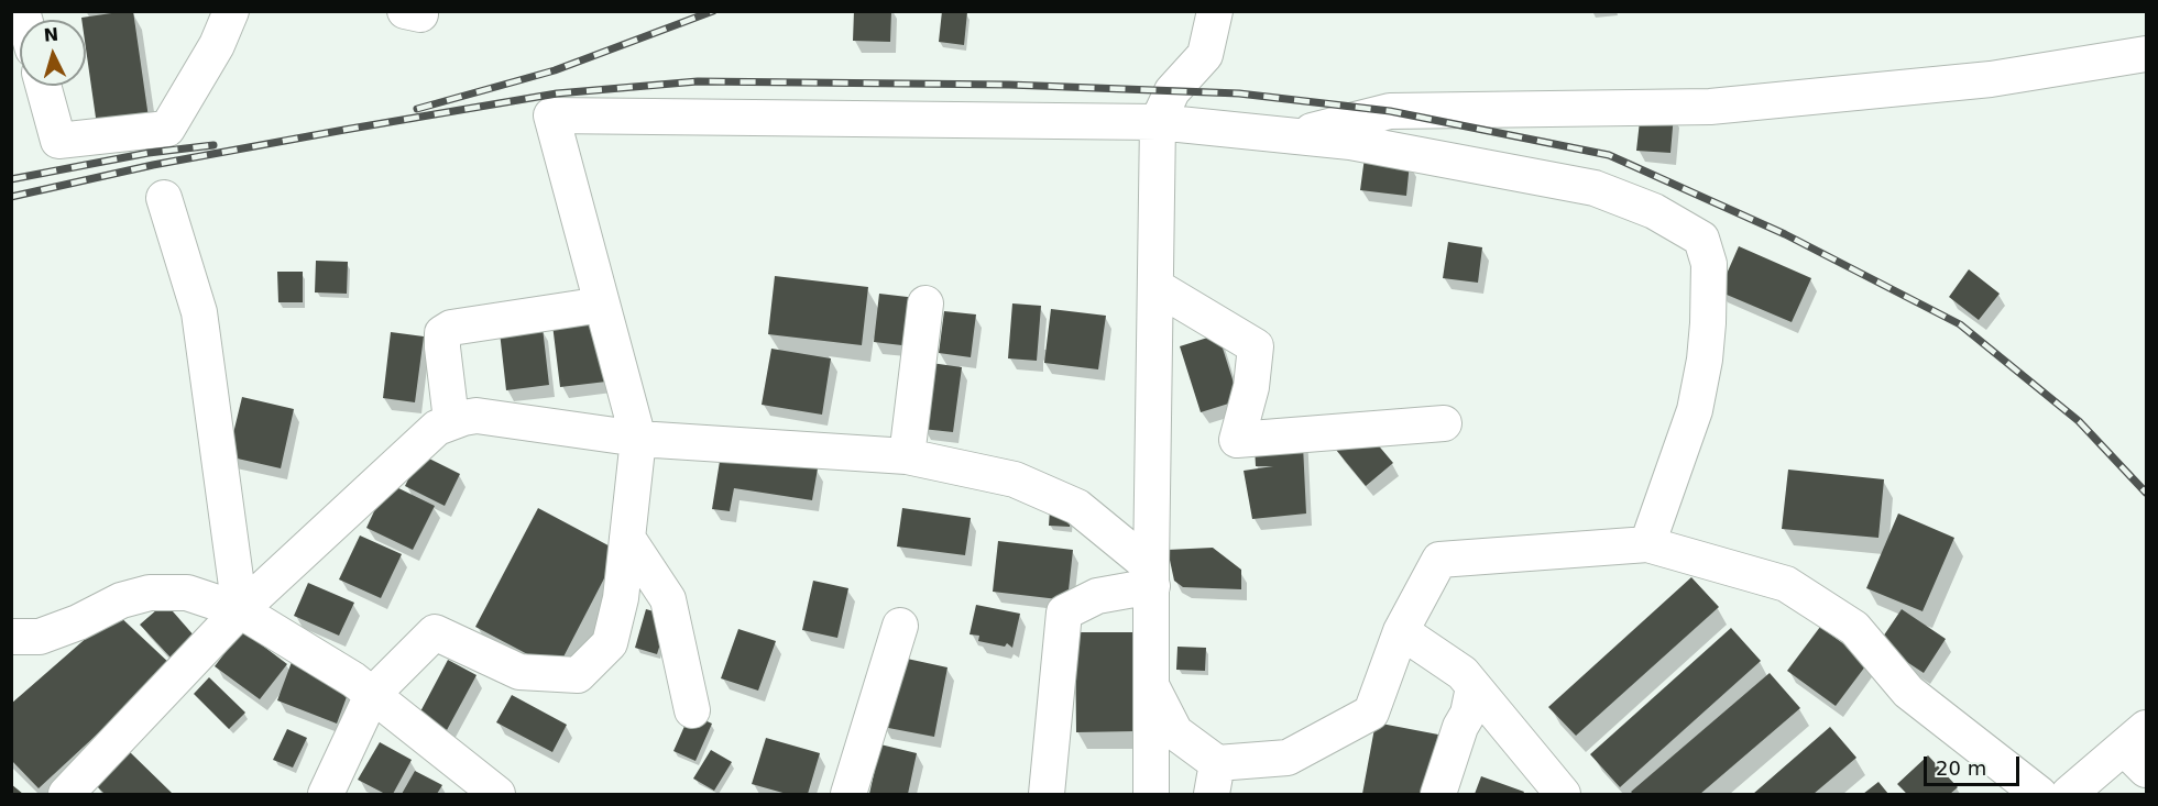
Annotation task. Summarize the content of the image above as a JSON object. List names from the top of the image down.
{
  "scale_bar": "20 m",
  "north": "top"
}
